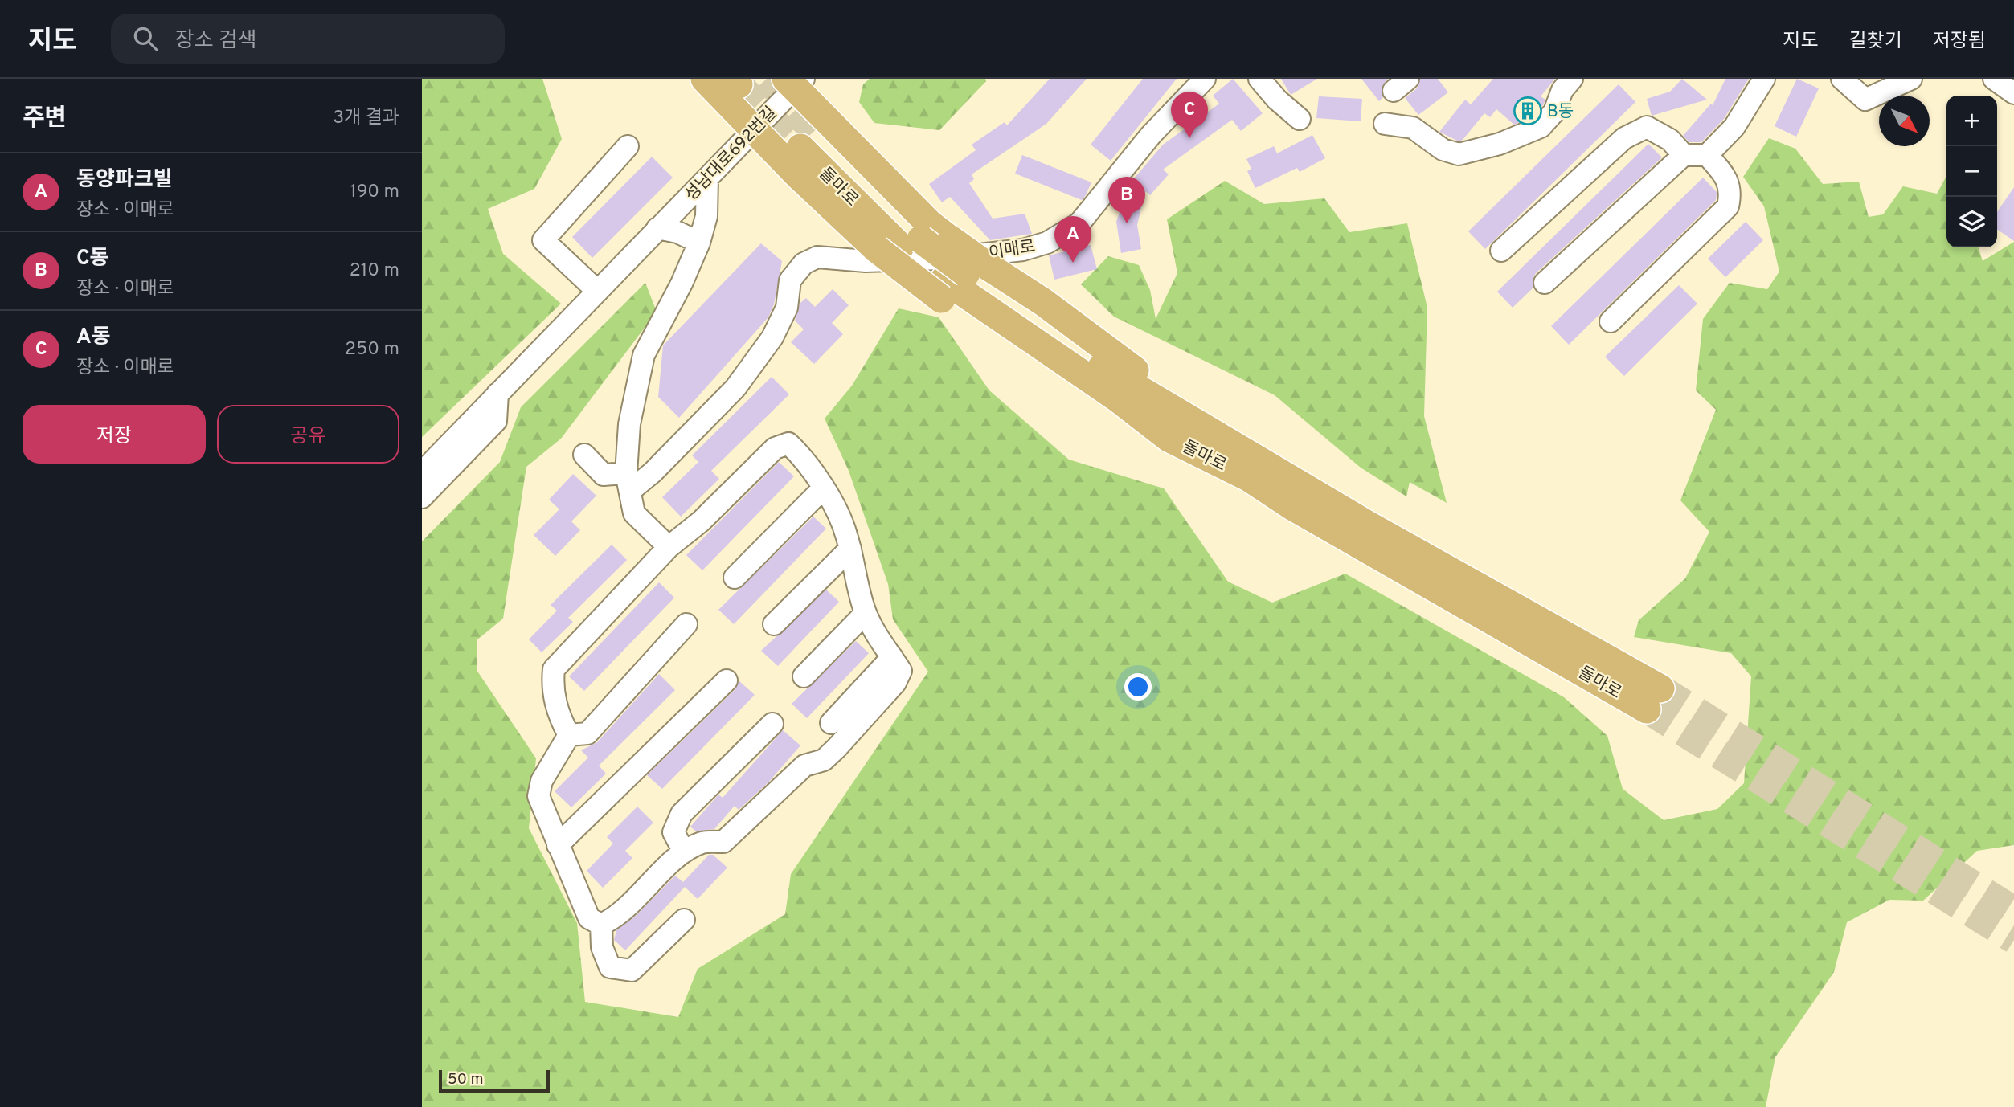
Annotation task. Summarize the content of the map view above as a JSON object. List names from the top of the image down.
{
  "streets": {
    "main road": ["돌마로"],
    "street": ["성남대로692번길", "이매로"]
  },
  "places": {
    "building": ["B동"]
  },
  "scale_bar": "50 m",
  "north": "bottom right",
  "page": {
    "header": "지도",
    "search": "장소 검색",
    "nav": ["지도", "길찾기", "저장됨"],
    "heading": ["주변", "3개 결과"],
    "pins": ["C", "B", "A"],
    "map_buttons": ["+", "−"],
    "list": [
      {
        "mark": "A",
        "name": "동양파크빌",
        "note": "장소 · 이매로",
        "value": "190 m"
      },
      {
        "mark": "B",
        "name": "C동",
        "note": "장소 · 이매로",
        "value": "210 m"
      },
      {
        "mark": "C",
        "name": "A동",
        "note": "장소 · 이매로",
        "value": "250 m"
      }
    ],
    "buttons": ["저장", "공유"],
    "scale": "50 m"
  }
}
